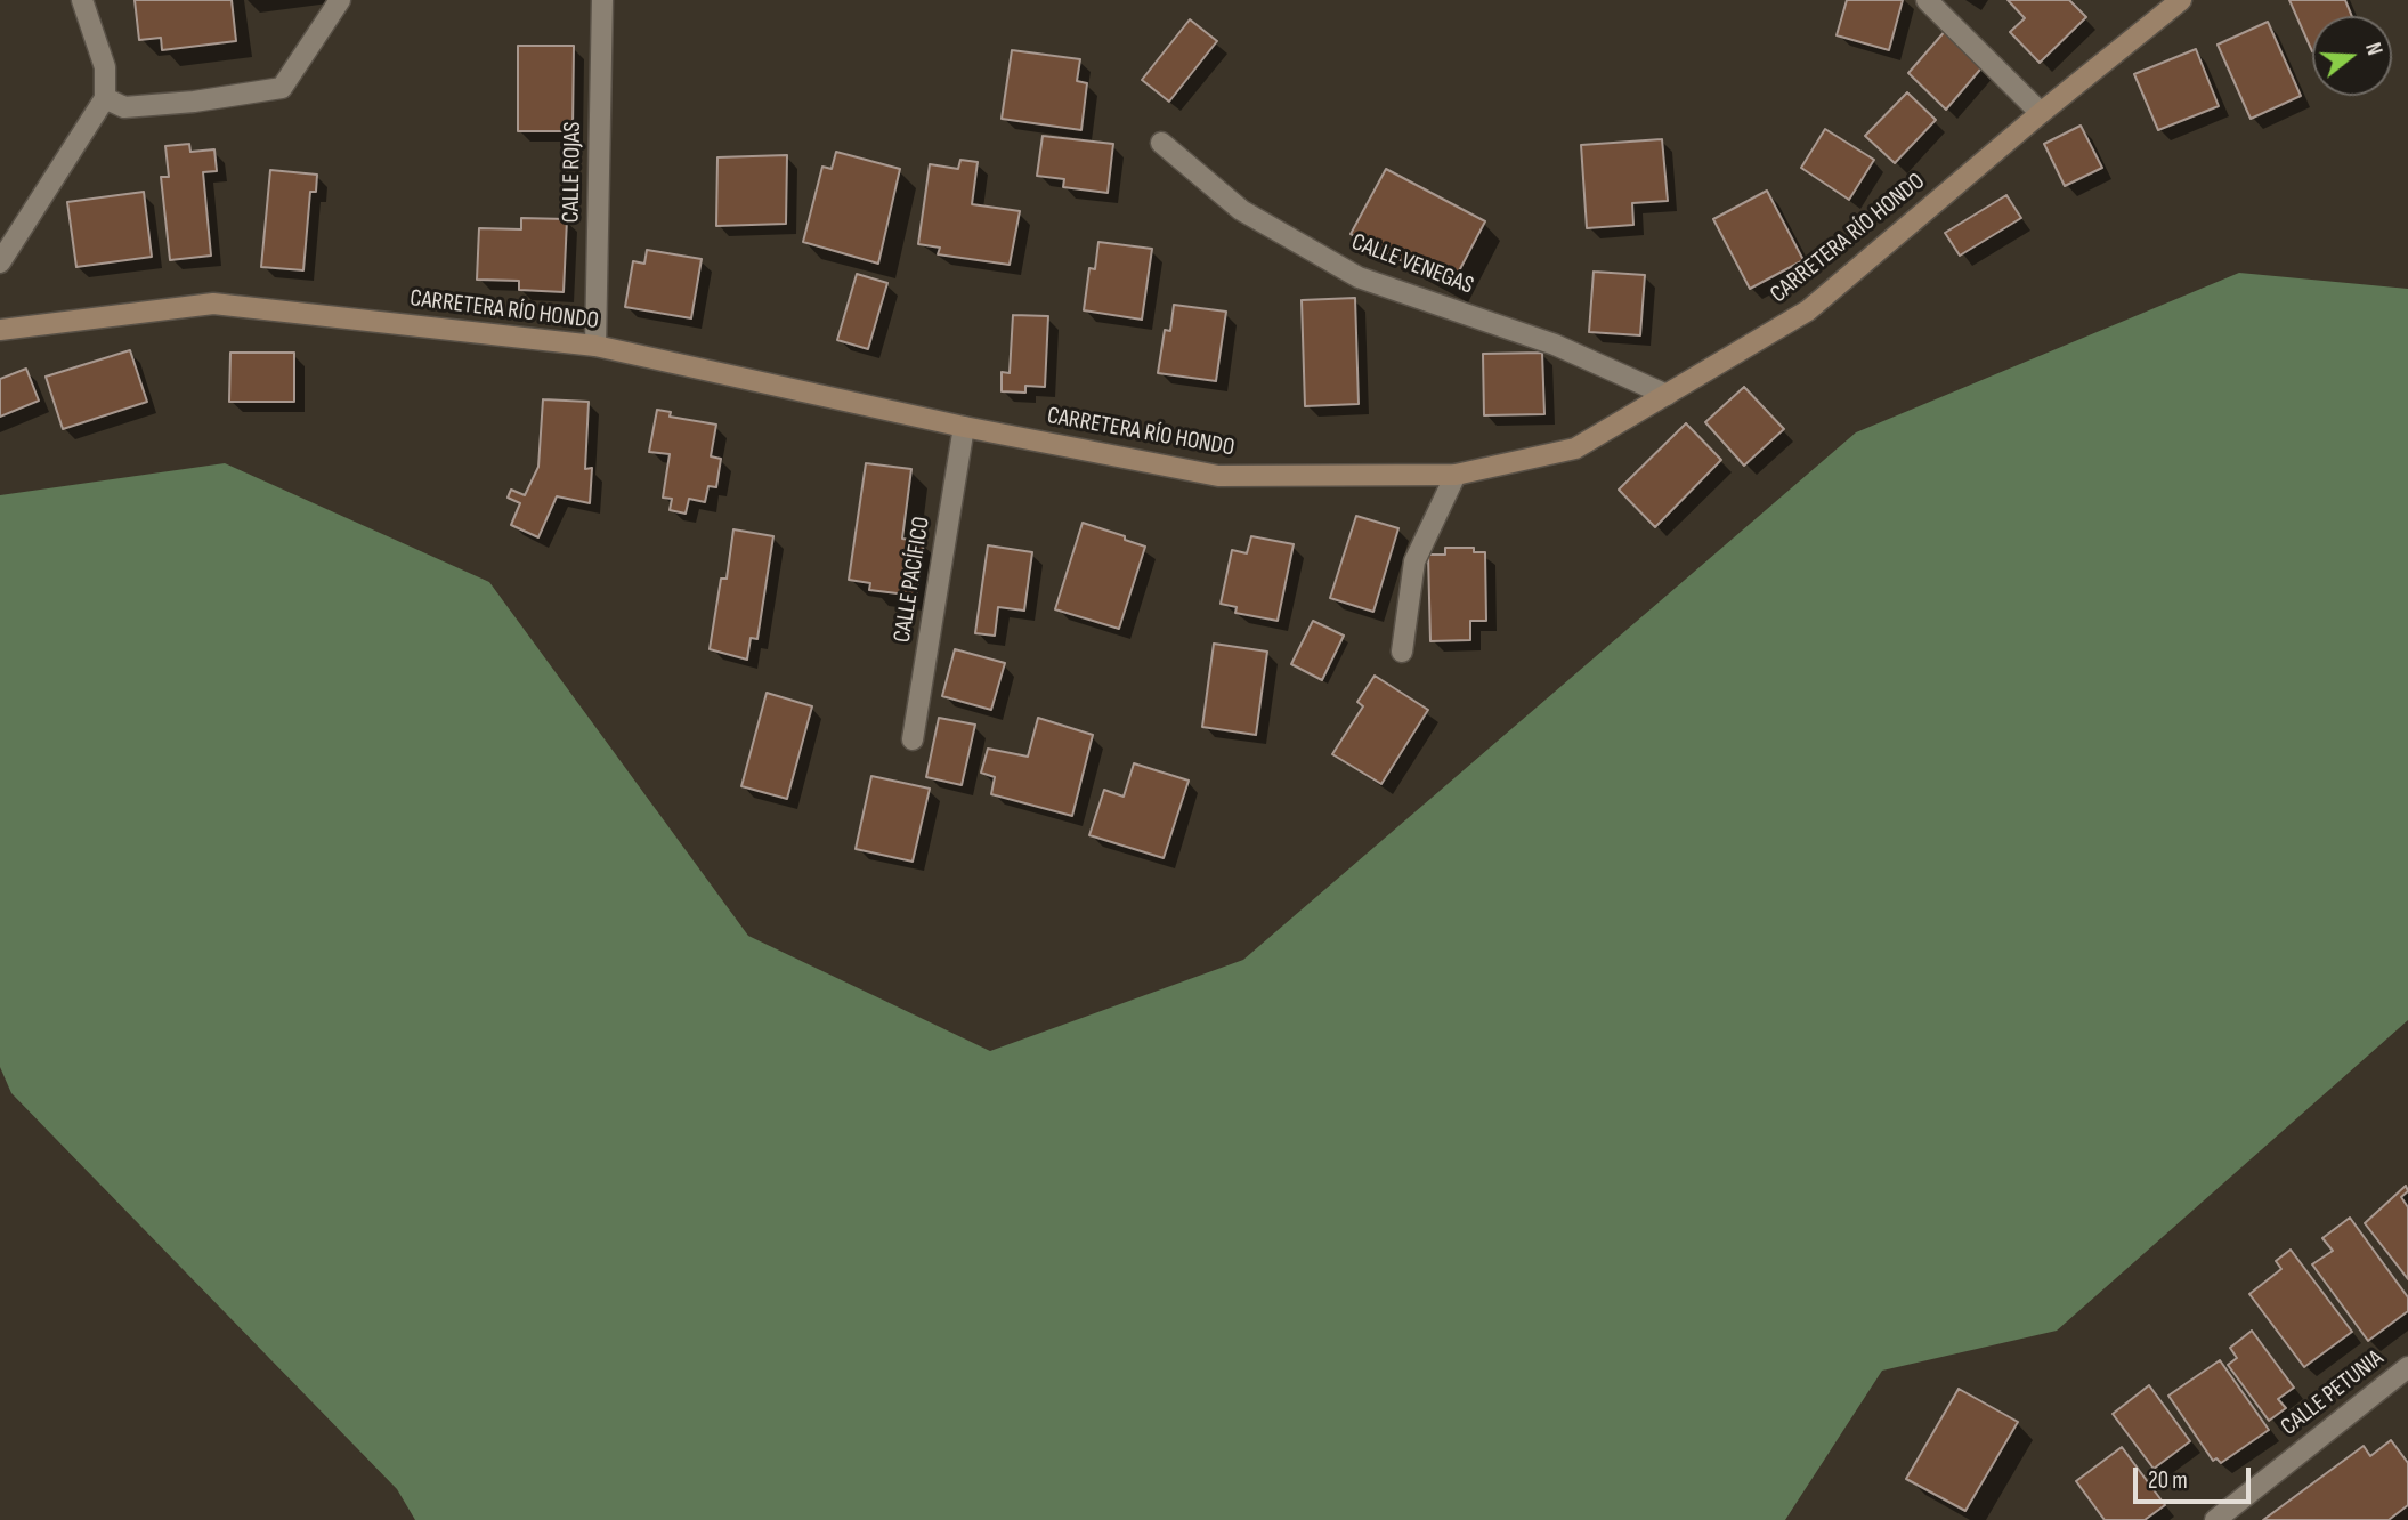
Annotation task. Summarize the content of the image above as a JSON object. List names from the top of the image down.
{
  "streets": {
    "street": [
      "CALLE ROJAS",
      "CARRETERA RÍO HONDO",
      "CALLE VENEGAS",
      "CALLE PACÍFICO",
      "CALLE PETUNIA"
    ]
  },
  "crossings": [
    ["CALLE ROJAS", "CARRETERA RÍO HONDO"],
    ["CARRETERA RÍO HONDO", "CALLE VENEGAS"],
    ["CARRETERA RÍO HONDO", "CALLE PACÍFICO"]
  ],
  "scale_bar": "20 m",
  "north": "right"
}
